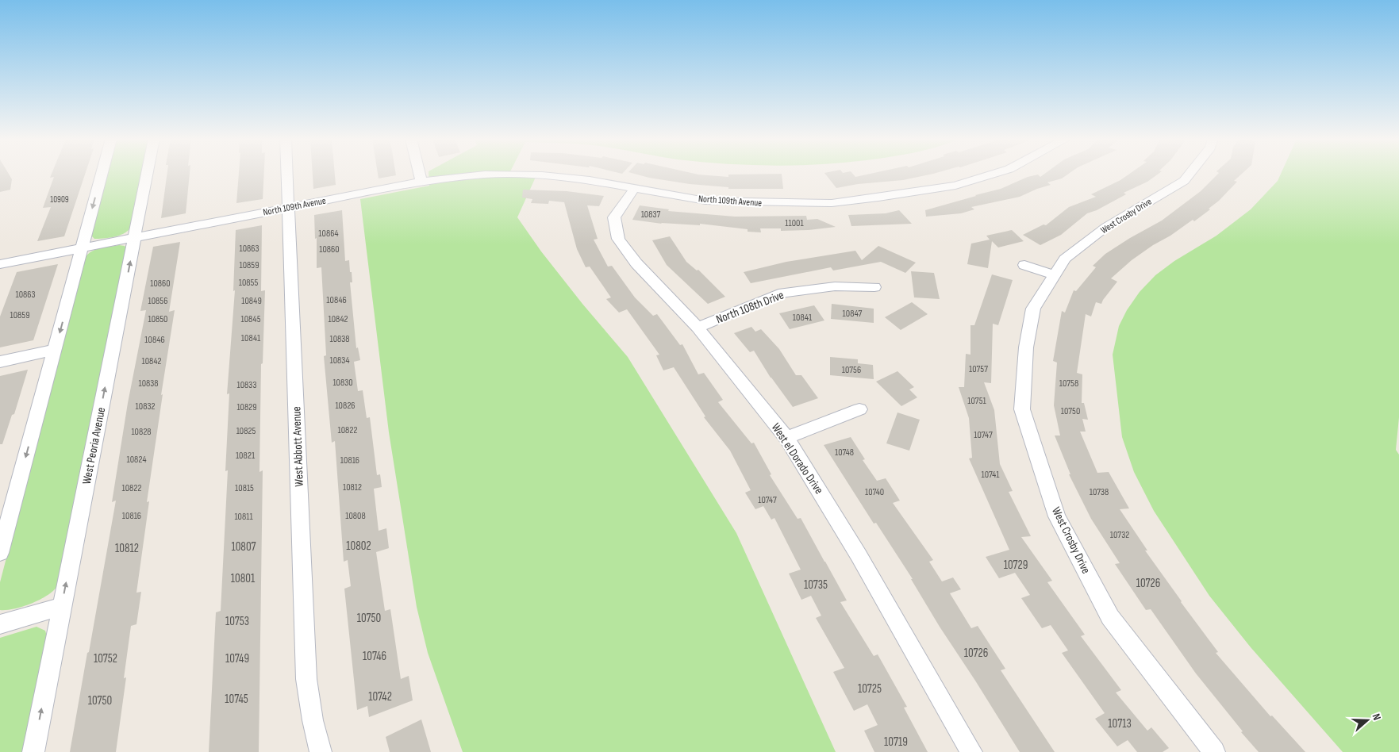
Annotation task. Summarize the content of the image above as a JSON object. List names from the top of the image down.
{
  "streets": {
    "street": [
      "North 109th Avenue",
      "West Crosby Drive",
      "North 108th Drive",
      "West Peoria Avenue",
      "West Abbott Avenue",
      "West el Dorado Drive"
    ]
  },
  "crossings": [
    ["North 109th Avenue", "West Peoria Avenue"],
    ["North 109th Avenue", "West Abbott Avenue"],
    ["North 109th Avenue", "West el Dorado Drive"],
    ["North 108th Drive", "West el Dorado Drive"]
  ],
  "house_numbers": [
    "10909",
    "10837",
    "11001",
    "10864",
    "10863",
    "10860",
    "10859",
    "10855",
    "10860",
    "10863",
    "10846",
    "10856",
    "10849",
    "10847",
    "10859",
    "10841",
    "10850",
    "10845",
    "10842",
    "10841",
    "10838",
    "10846",
    "10834",
    "10842",
    "10757",
    "10756",
    "10830",
    "10838",
    "10758",
    "10833",
    "10751",
    "10826",
    "10832",
    "10829",
    "10750",
    "10822",
    "10825",
    "10828",
    "10747",
    "10748",
    "10821",
    "10824",
    "10816",
    "10741",
    "10812",
    "10822",
    "10815",
    "10740",
    "10738",
    "10747",
    "10816",
    "10808",
    "10811",
    "10732",
    "10802",
    "10807",
    "10812",
    "10729",
    "10801",
    "10726",
    "10735",
    "10750",
    "10753",
    "10726",
    "10746",
    "10752",
    "10749",
    "10725",
    "10742",
    "10745",
    "10750",
    "10713",
    "10719"
  ],
  "north": "right"
}
